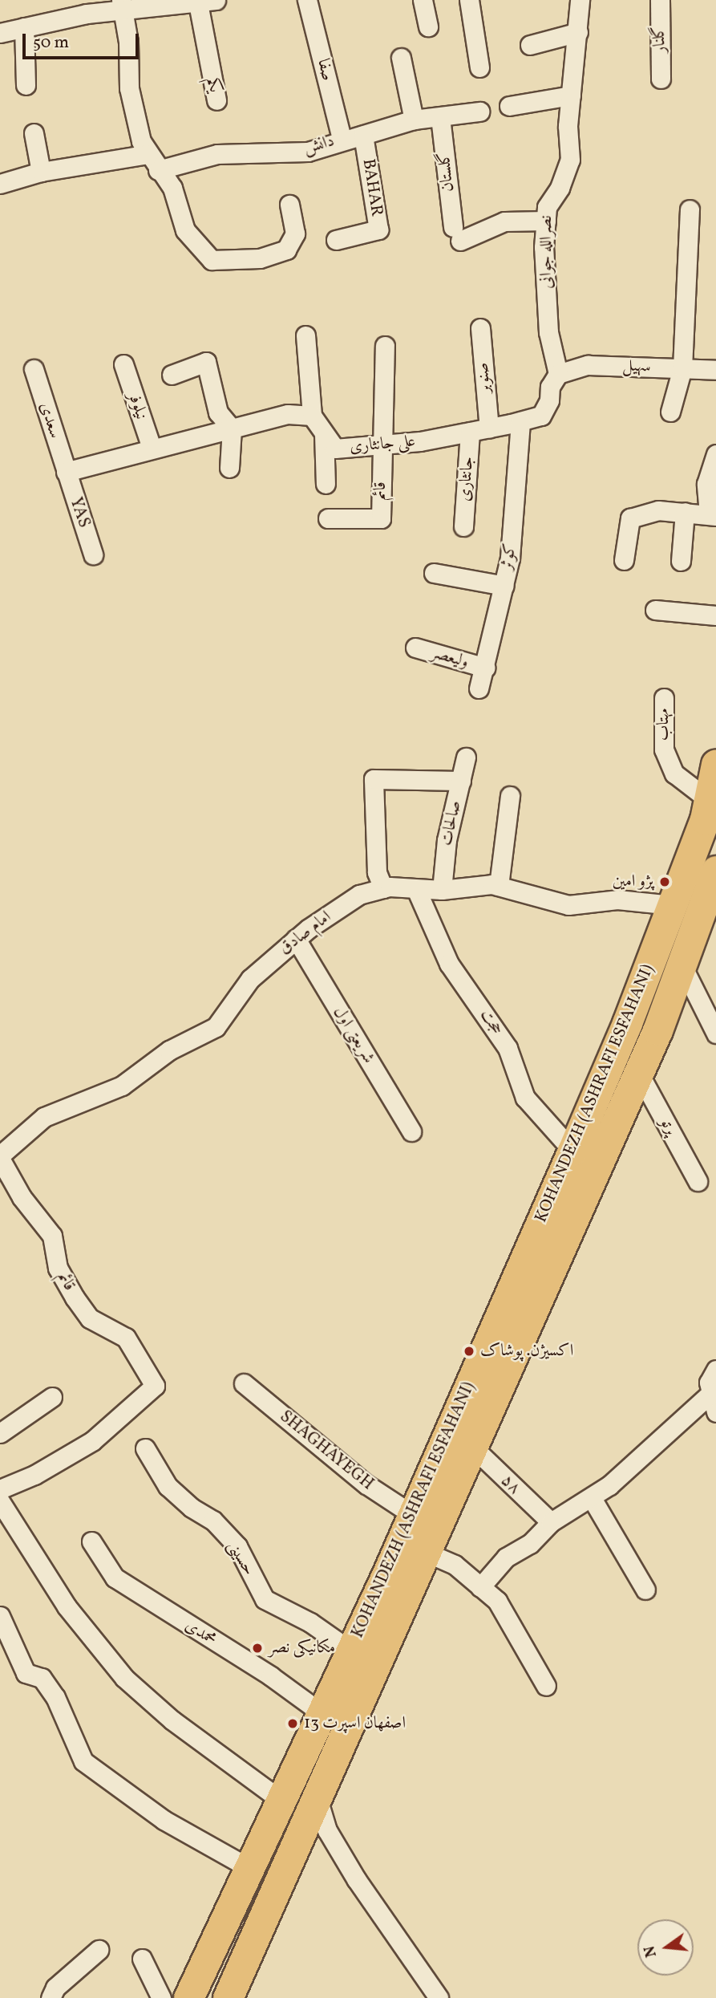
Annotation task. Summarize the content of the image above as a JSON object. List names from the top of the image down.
{
  "streets": {
    "main road": ["KOHANDEZH (ASHRAFI ESFAHANI)"],
    "street": [
      "گلنار",
      "صفا",
      "یکم",
      "دانش",
      "گلستان",
      "BAHAR",
      "نصرالله جوانی",
      "سهیل",
      "صنوبر",
      "نیلوفر",
      "سعدی",
      "علی جانثاری",
      "جانثاری",
      "قائم",
      "YAS",
      "کوثر",
      "ولیعصر",
      "مهتاب",
      "صالحات",
      "امام صادق",
      "حجت",
      "شریعتی اول",
      "پرتو",
      "SHAGHAYEGH",
      "۵۸",
      "حسینی",
      "محمدی"
    ]
  },
  "crossings": [
    ["صفا", "دانش"],
    ["دانش", "گلستان"],
    ["دانش", "BAHAR"],
    ["گلستان", "نصرالله جوانی"],
    ["نصرالله جوانی", "سهیل"],
    ["نصرالله جوانی", "علی جانثاری"],
    ["سهیل", "علی جانثاری"],
    ["صنوبر", "علی جانثاری"],
    ["سعدی", "YAS"],
    ["علی جانثاری", "جانثاری"],
    ["علی جانثاری", "قائم"],
    ["علی جانثاری", "کوثر"],
    ["قائم", "امام صادق"],
    ["کوثر", "ولیعصر"],
    ["مهتاب", "KOHANDEZH (ASHRAFI ESFAHANI)"],
    ["صالحات", "امام صادق"],
    ["امام صادق", "حجت"],
    ["امام صادق", "شریعتی اول"],
    ["امام صادق", "KOHANDEZH (ASHRAFI ESFAHANI)"],
    ["حجت", "KOHANDEZH (ASHRAFI ESFAHANI)"],
    ["KOHANDEZH (ASHRAFI ESFAHANI)", "پرتو"],
    ["KOHANDEZH (ASHRAFI ESFAHANI)", "SHAGHAYEGH"],
    ["KOHANDEZH (ASHRAFI ESFAHANI)", "۵۸"],
    ["KOHANDEZH (ASHRAFI ESFAHANI)", "حسینی"],
    ["KOHANDEZH (ASHRAFI ESFAHANI)", "محمدی"]
  ],
  "places": [
    "پژو امین",
    "اکسیژن. پوشاک",
    "مکانیکی نصر",
    "اصفهان اسپرت 13"
  ],
  "scale_bar": "50 m",
  "north": "left"
}
